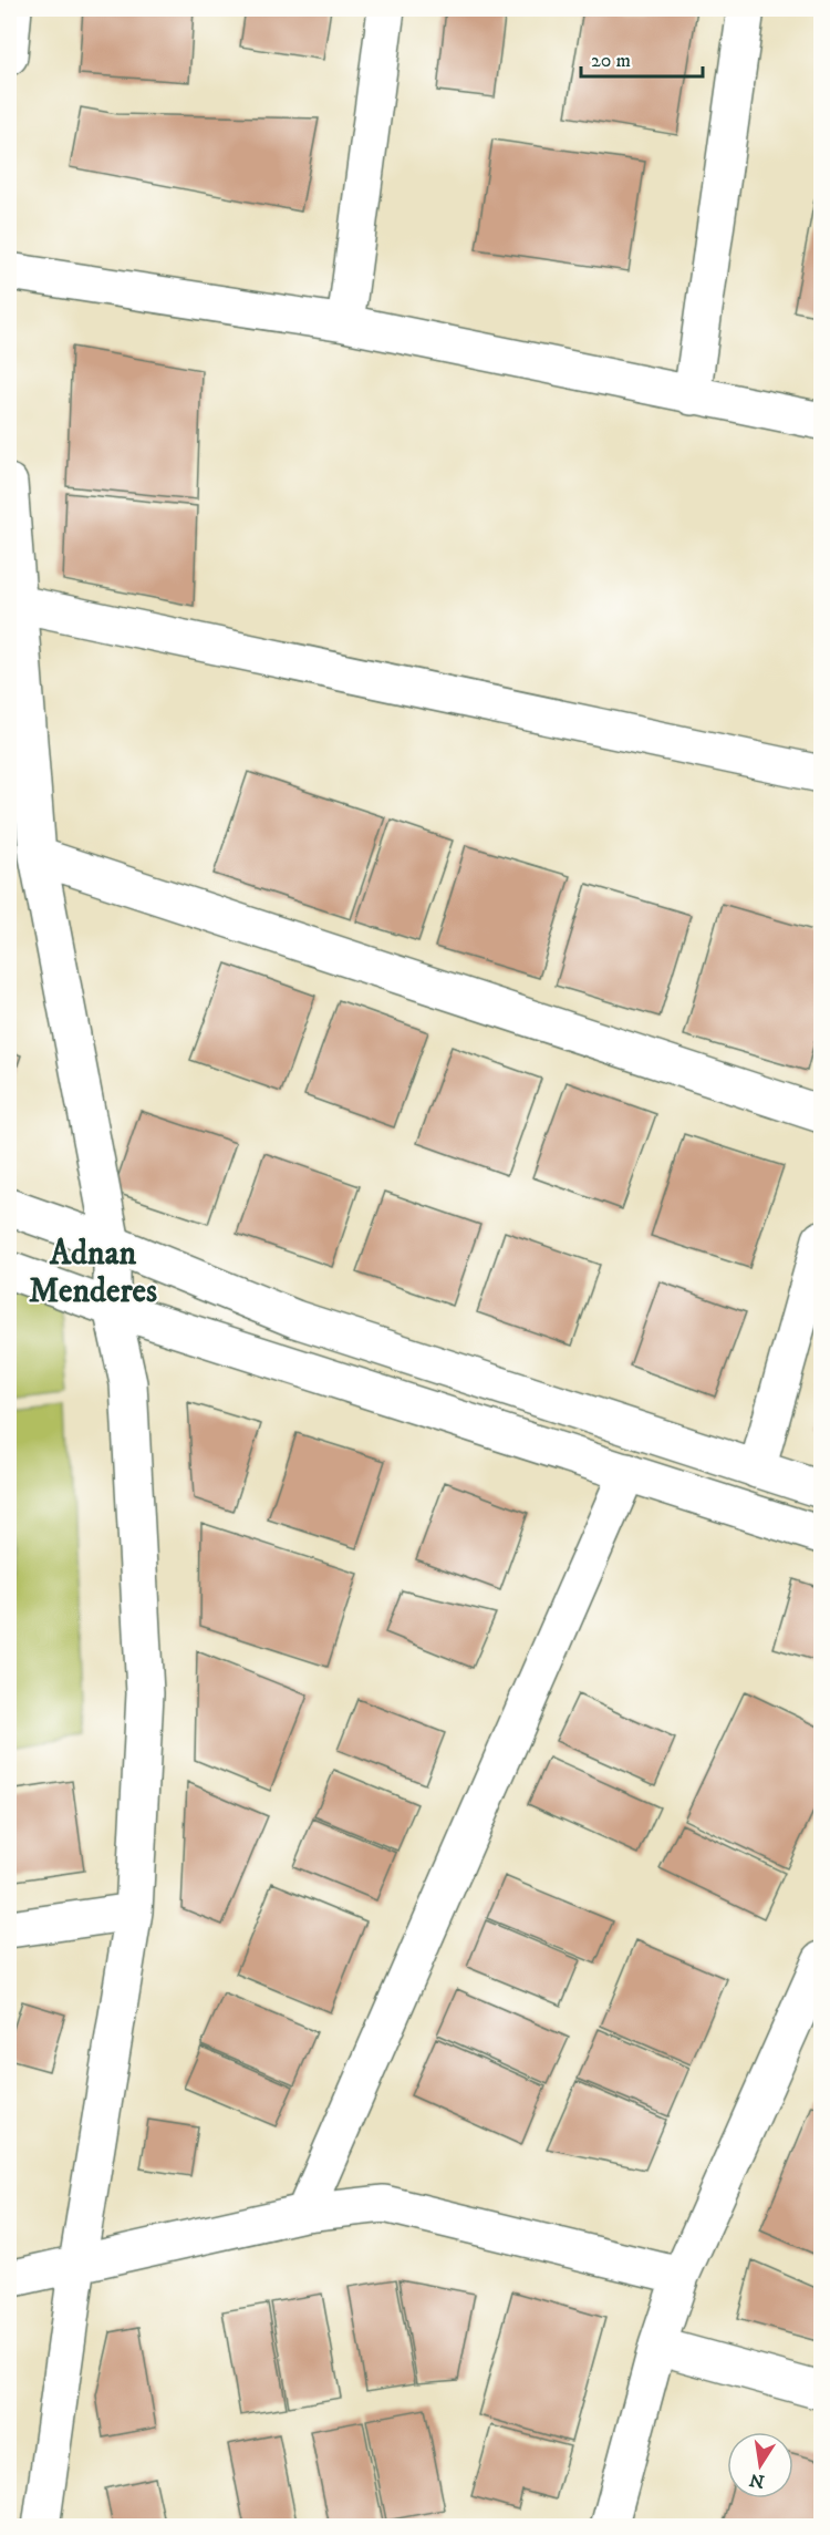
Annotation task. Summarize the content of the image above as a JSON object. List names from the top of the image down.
{
  "districts": ["Adnan Menderes"],
  "scale_bar": "20 m",
  "north": "bottom"
}
